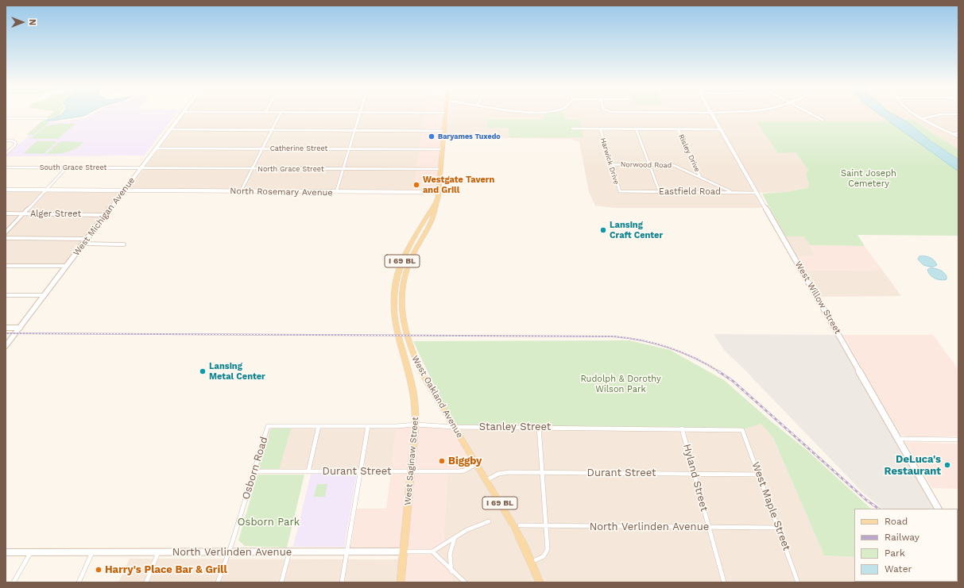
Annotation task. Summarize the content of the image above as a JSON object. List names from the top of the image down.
{
  "streets": {
    "main road": ["I 69 BL", "West Oakland Avenue", "West Saginaw Street"],
    "street": [
      "Catherine Street",
      "Risley Drive",
      "Harwick Drive",
      "Norwood Road",
      "South Grace Street",
      "North Grace Street",
      "North Rosemary Avenue",
      "Eastfield Road",
      "Alger Street",
      "West Michigan Avenue",
      "West Willow Street",
      "Stanley Street",
      "Osborn Road",
      "Durant Street",
      "Hyland Street",
      "West Maple Street",
      "North Verlinden Avenue"
    ]
  },
  "crossings": [
    ["Catherine Street", "West Michigan Avenue"],
    ["Catherine Street", "West Saginaw Street"],
    ["Risley Drive", "Norwood Road"],
    ["Harwick Drive", "Norwood Road"],
    ["Harwick Drive", "Eastfield Road"],
    ["Norwood Road", "Eastfield Road"],
    ["South Grace Street", "North Grace Street"],
    ["South Grace Street", "West Michigan Avenue"],
    ["North Grace Street", "West Michigan Avenue"],
    ["North Grace Street", "West Saginaw Street"],
    ["North Rosemary Avenue", "West Michigan Avenue"],
    ["North Rosemary Avenue", "West Saginaw Street"],
    ["Eastfield Road", "West Willow Street"],
    ["Alger Street", "West Michigan Avenue"],
    ["West Oakland Avenue", "Stanley Street"],
    ["West Oakland Avenue", "West Saginaw Street"],
    ["West Oakland Avenue", "Durant Street"],
    ["Stanley Street", "West Saginaw Street"],
    ["Stanley Street", "Osborn Road"],
    ["Stanley Street", "Hyland Street"],
    ["Stanley Street", "West Maple Street"],
    ["West Saginaw Street", "Durant Street"],
    ["West Saginaw Street", "North Verlinden Avenue"],
    ["Osborn Road", "Durant Street"],
    ["Osborn Road", "North Verlinden Avenue"],
    ["Durant Street", "Hyland Street"],
    ["Durant Street", "West Maple Street"],
    ["Hyland Street", "North Verlinden Avenue"],
    ["West Maple Street", "North Verlinden Avenue"]
  ],
  "parks": ["Saint Joseph Cemetery", "Rudolph & Dorothy Wilson Park", "Osborn Park"],
  "places": [
    "Baryames Tuxedo",
    "Westgate Tavern and Grill",
    "Lansing Craft Center",
    "Lansing Metal Center",
    "Biggby",
    "DeLuca's Restaurant",
    "Harry's Place Bar & Grill"
  ],
  "legend": [
    "Road",
    "Railway",
    "Park",
    "Water"
  ],
  "north": "right"
}
